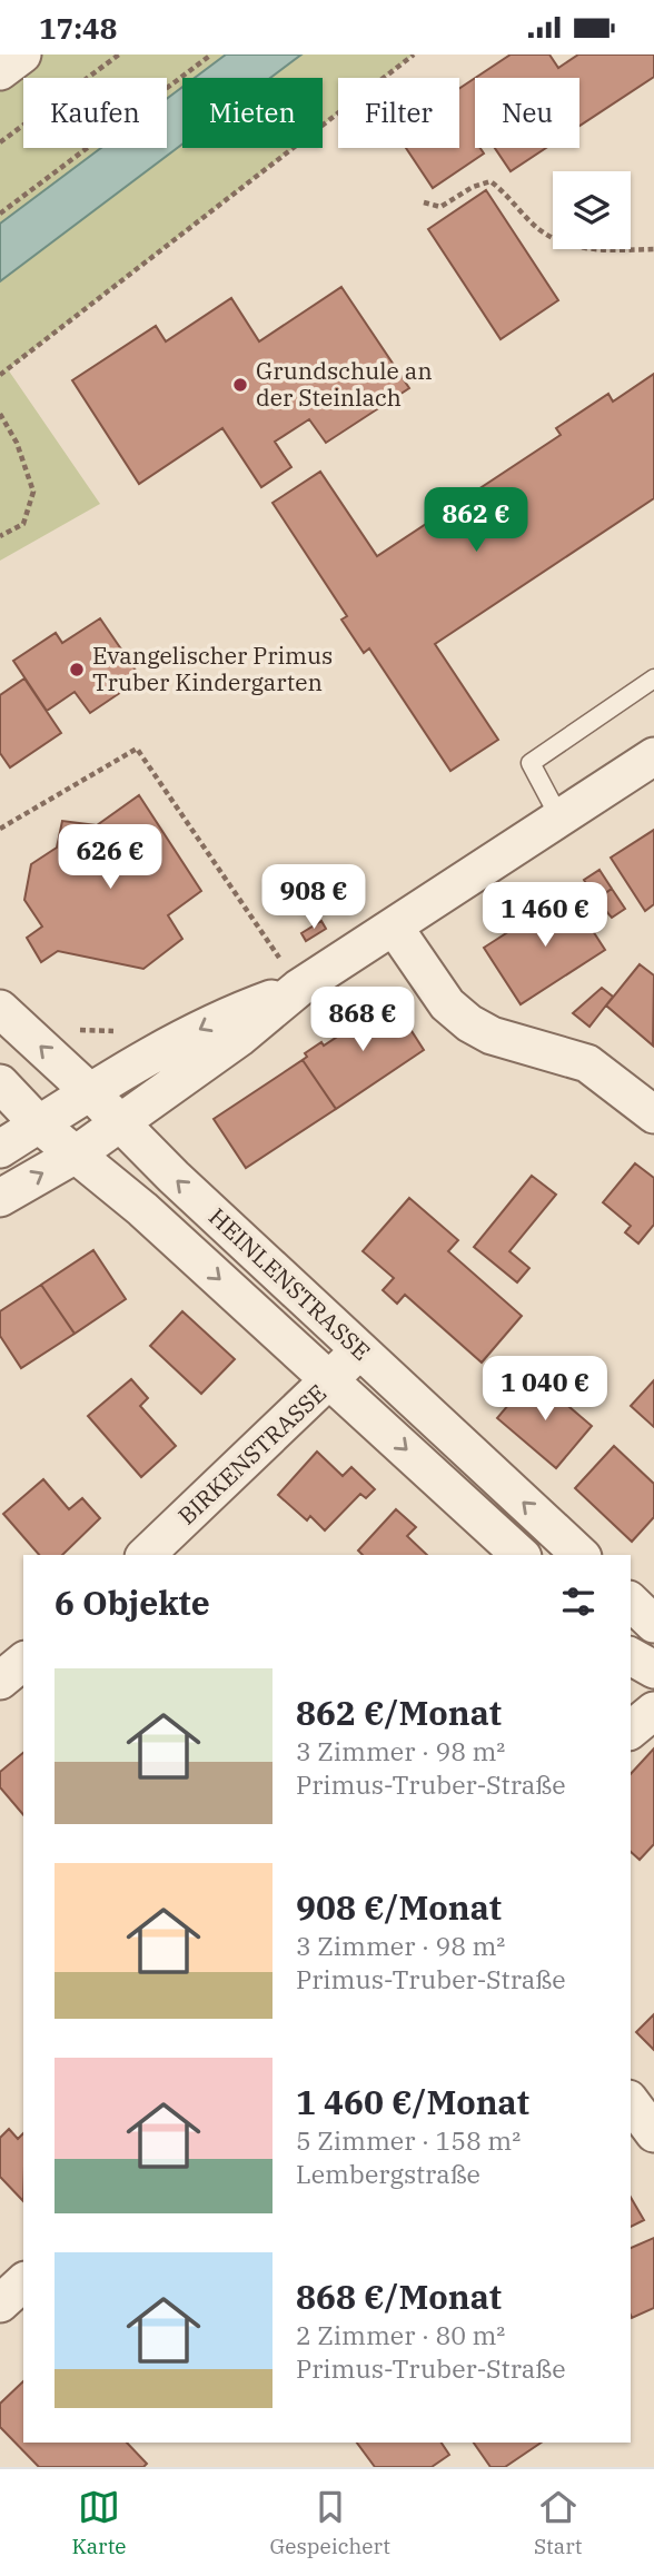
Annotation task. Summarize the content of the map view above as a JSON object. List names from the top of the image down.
{
  "streets": {
    "street": ["HEINLENSTRASSE", "BIRKENSTRASSE"]
  },
  "crossings": [
    ["HEINLENSTRASSE", "BIRKENSTRASSE"]
  ],
  "places": ["Grundschule an der Steinlach", "Evangelischer Primus Truber Kindergarten"],
  "page": {
    "status": "17:48",
    "chip": [
      "Kaufen",
      "Mieten",
      "Filter",
      "Neu"
    ],
    "price": [
      "862 €",
      "626 €",
      "908 €",
      "1 460 €",
      "868 €",
      "1 040 €"
    ],
    "heading": "6 Objekte",
    "list": [
      {
        "name": "862 €/Monat",
        "note": "3 Zimmer · 98 m² · Primus-Truber-Straße"
      },
      {
        "name": "908 €/Monat",
        "note": "3 Zimmer · 98 m² · Primus-Truber-Straße"
      },
      {
        "name": "1 460 €/Monat",
        "note": "5 Zimmer · 158 m² · Lembergstraße"
      },
      {
        "name": "868 €/Monat",
        "note": "2 Zimmer · 80 m² · Primus-Truber-Straße"
      }
    ],
    "tabs": ["Karte", "Gespeichert", "Start"]
  }
}
